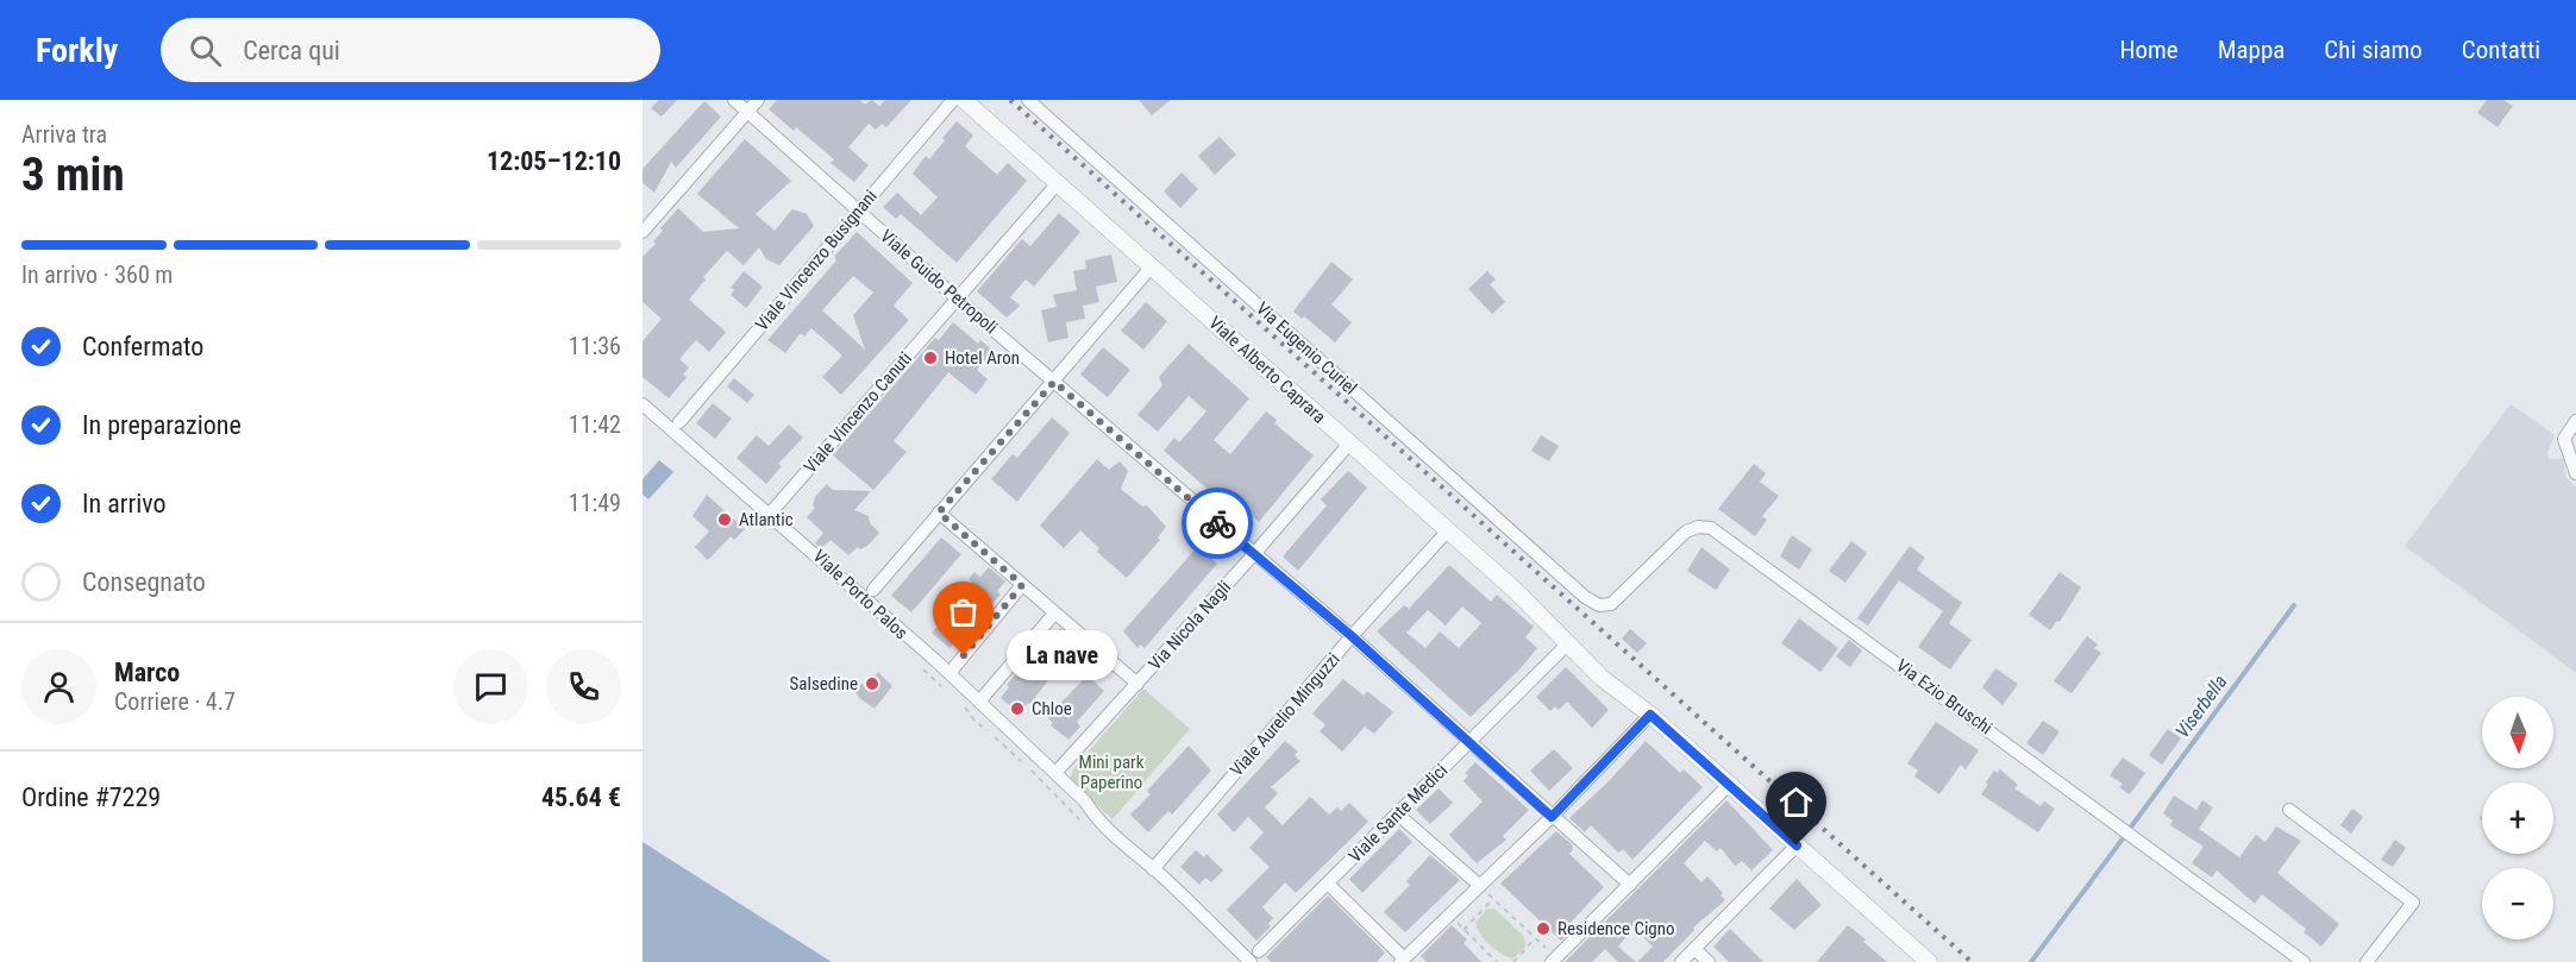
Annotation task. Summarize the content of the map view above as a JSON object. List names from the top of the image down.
{
  "streets": {
    "street": [
      "Viale Vincenzo Busignani",
      "Viale Guido Petropoli",
      "Via Eugenio Curiel",
      "Viale Alberto Caprara",
      "Viale Vincenzo Canuti",
      "Viale Porto Palos",
      "Via Nicola Nagli",
      "Via Ezio Bruschi",
      "Viale Aurelio Minguzzi",
      "Viale Sante Medici"
    ]
  },
  "crossings": [
    ["Viale Vincenzo Busignani", "Viale Guido Petropoli"],
    ["Viale Guido Petropoli", "Viale Vincenzo Canuti"],
    ["Viale Guido Petropoli", "Via Nicola Nagli"],
    ["Viale Guido Petropoli", "Viale Aurelio Minguzzi"],
    ["Viale Guido Petropoli", "Viale Sante Medici"],
    ["Via Eugenio Curiel", "Via Ezio Bruschi"],
    ["Viale Alberto Caprara", "Viale Vincenzo Canuti"],
    ["Viale Alberto Caprara", "Via Nicola Nagli"],
    ["Viale Alberto Caprara", "Viale Aurelio Minguzzi"],
    ["Viale Alberto Caprara", "Viale Sante Medici"],
    ["Viale Vincenzo Canuti", "Viale Porto Palos"],
    ["Viale Porto Palos", "Via Nicola Nagli"],
    ["Viale Porto Palos", "Viale Aurelio Minguzzi"]
  ],
  "water": ["Viserbella"],
  "parks": ["Mini park Paperino"],
  "places": [
    "Hotel Aron",
    "Atlantic",
    "La nave",
    "Salsedine",
    "Chloe",
    "Residence Cigno"
  ],
  "north": "bottom",
  "page": {
    "header": "Forkly",
    "search": "Cerca qui",
    "nav": [
      "Home",
      "Mappa",
      "Chi siamo",
      "Contatti"
    ],
    "heading": ["3 min", "Arriva tra", "12:05–12:10"],
    "panel": [
      "Marco",
      "Corriere · 4.7",
      "Ordine #7229",
      "45.64 €"
    ],
    "bar": "In arrivo · 360 m",
    "list": [
      ["Confermato", "11:36"],
      ["In preparazione", "11:42"],
      ["In arrivo", "11:49"],
      "Consegnato"
    ],
    "bubble": "La nave",
    "map_buttons": ["+", "−"]
  }
}
